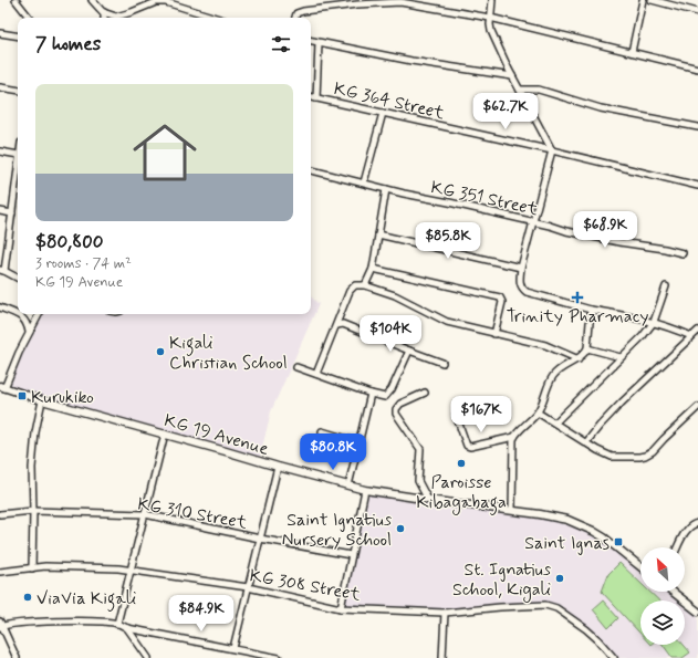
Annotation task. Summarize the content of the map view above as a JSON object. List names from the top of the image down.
{
  "streets": {
    "main road": ["KG 19 Avenue"],
    "street": [
      "KG 364 Street",
      "KG 351 Street",
      "KG 310 Street",
      "KG 308 Street"
    ]
  },
  "places": {
    "health": ["Trinity Pharmacy"],
    "other": [
      "Kigali Christian School",
      "Paroisse Kibagabaga",
      "Saint Ignatius Nursery School",
      "St. Ignatius School, Kigali",
      "ViaVia Kigali"
    ],
    "transit": ["Kurukiko", "Saint Ignas"]
  },
  "north": "top left",
  "page": {
    "heading": "7 homes",
    "list": [
      {
        "name": "$80,800",
        "note": "3 rooms · 74 m² · KG 19 Avenue"
      }
    ],
    "price": [
      "$62.7K",
      "$68.9K",
      "$85.8K",
      "$104K",
      "$167K",
      "$80.8K",
      "$84.9K"
    ]
  }
}
